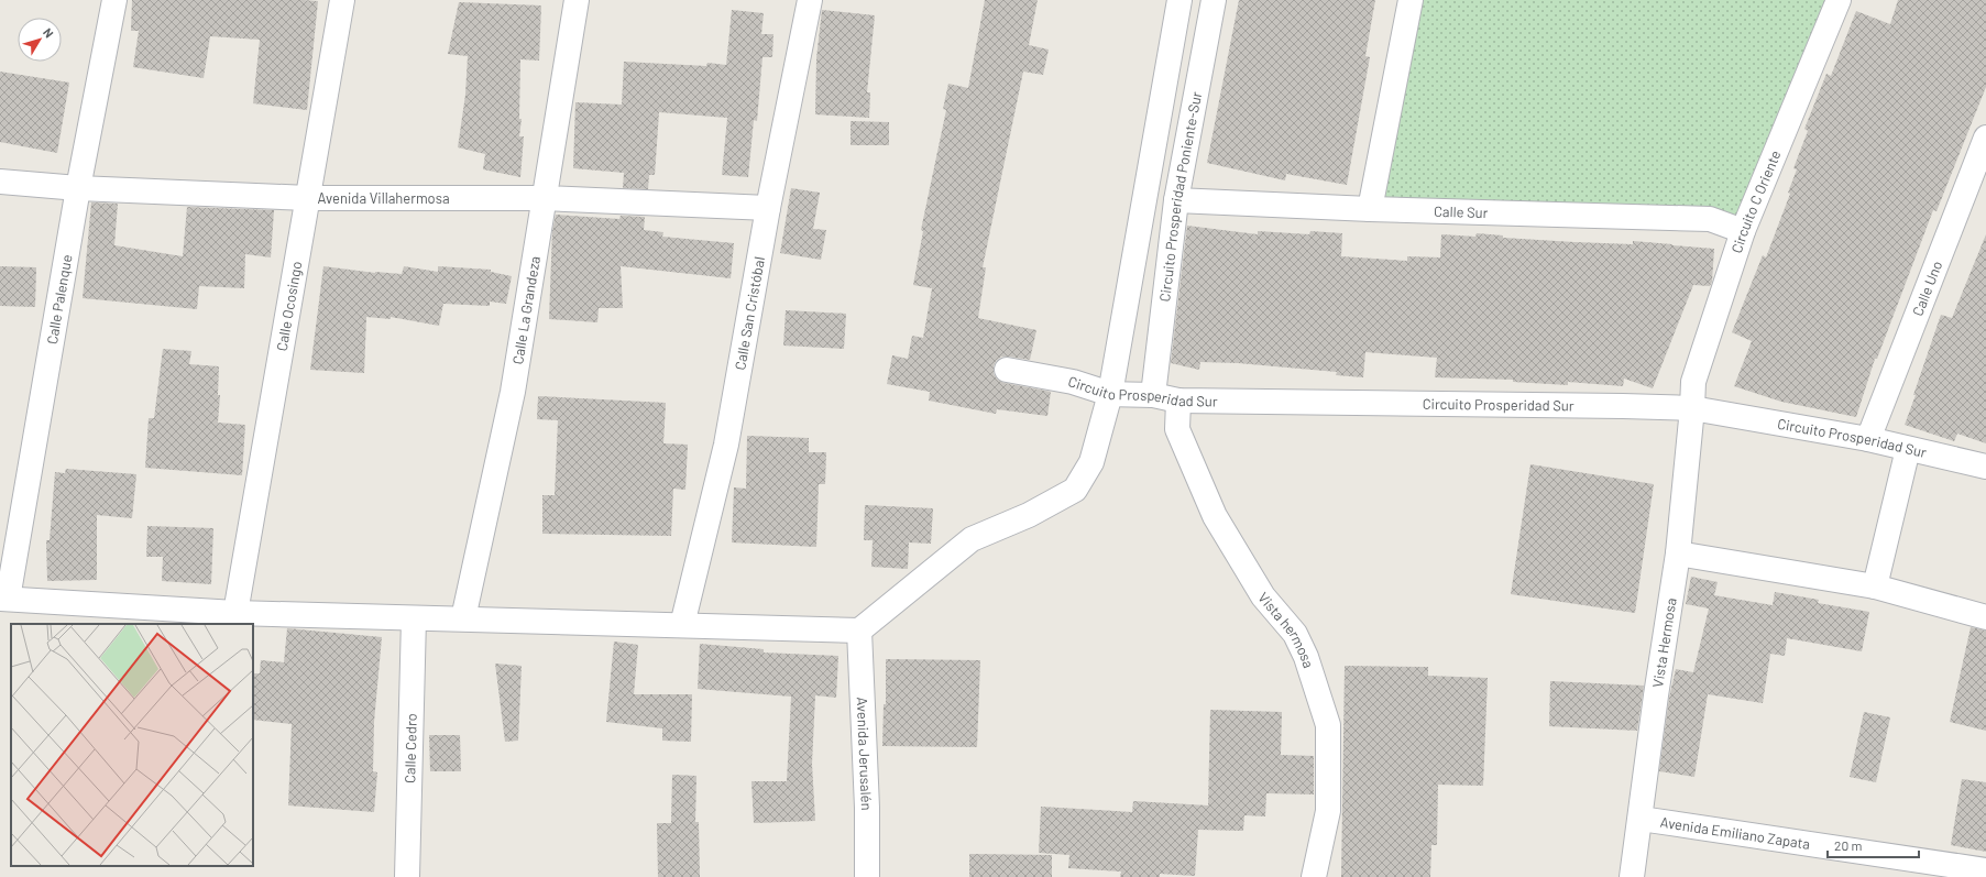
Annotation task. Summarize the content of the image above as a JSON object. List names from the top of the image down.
{
  "streets": {
    "street": [
      "Circuito Prosperidad Poniente-Sur",
      "Avenida Villahermosa",
      "Circuito C Oriente",
      "Calle Sur",
      "Calle Uno",
      "Calle Palenque",
      "Calle Ocosingo",
      "Calle La Grandeza",
      "Calle San Cristóbal",
      "Circuito Prosperidad Sur",
      "Vista hermosa",
      "Vista Hermosa",
      "Calle Cedro",
      "Avenida Jerusalén",
      "Avenida Emiliano Zapata"
    ]
  },
  "crossings": [
    ["Circuito Prosperidad Poniente-Sur", "Calle Sur"],
    ["Circuito Prosperidad Poniente-Sur", "Circuito Prosperidad Sur"],
    ["Avenida Villahermosa", "Calle Palenque"],
    ["Avenida Villahermosa", "Calle Ocosingo"],
    ["Avenida Villahermosa", "Calle La Grandeza"],
    ["Avenida Villahermosa", "Calle San Cristóbal"],
    ["Circuito C Oriente", "Calle Sur"],
    ["Circuito C Oriente", "Circuito Prosperidad Sur"],
    ["Circuito C Oriente", "Vista Hermosa"],
    ["Calle Uno", "Circuito Prosperidad Sur"],
    ["Circuito Prosperidad Sur", "Vista hermosa"],
    ["Circuito Prosperidad Sur", "Vista Hermosa"],
    ["Vista Hermosa", "Avenida Emiliano Zapata"]
  ],
  "scale_bar": "20 m",
  "north": "top right"
}
